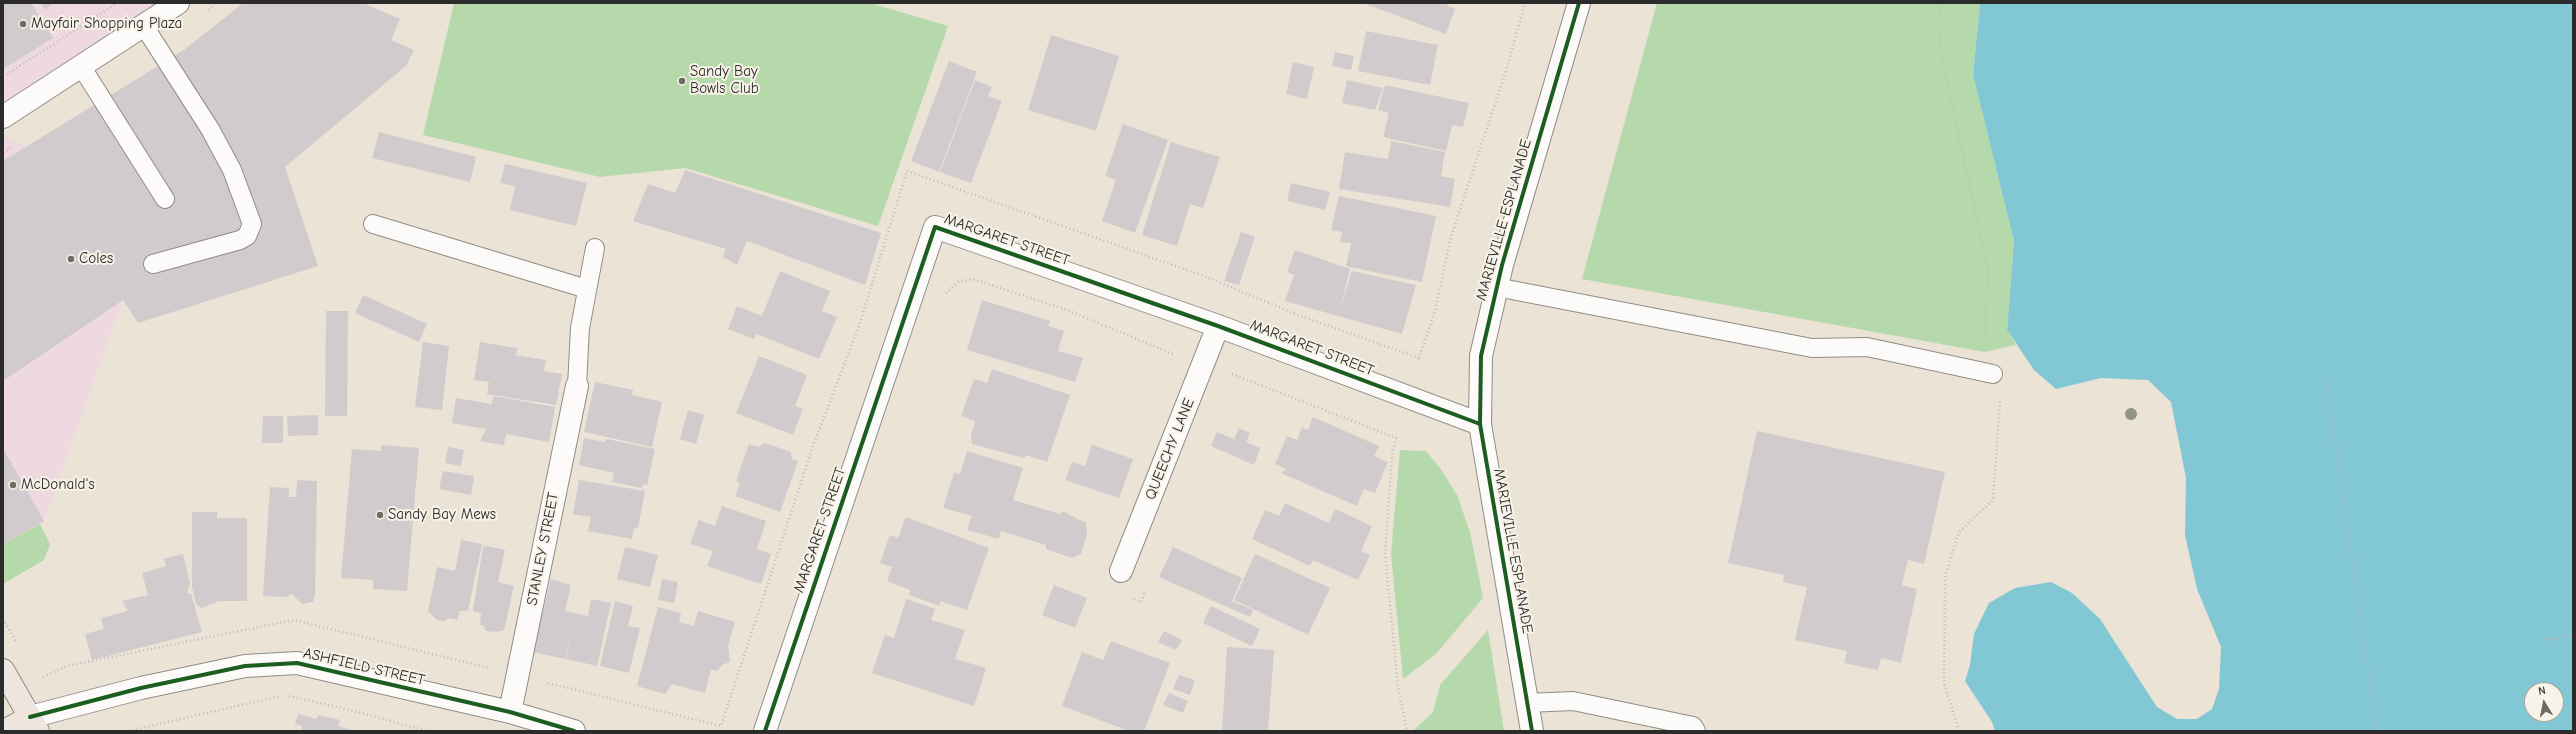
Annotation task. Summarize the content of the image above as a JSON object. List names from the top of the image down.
{
  "streets": {
    "street": [
      "MARIEVILLE ESPLANADE",
      "MARGARET STREET",
      "QUEECHY LANE",
      "STANLEY STREET",
      "ASHFIELD STREET"
    ]
  },
  "crossings": [
    ["MARIEVILLE ESPLANADE", "MARGARET STREET"],
    ["MARGARET STREET", "QUEECHY LANE"],
    ["STANLEY STREET", "ASHFIELD STREET"]
  ],
  "places": [
    "Mayfair Shopping Plaza",
    "Sandy Bay Bowls Club",
    "Coles",
    "McDonald's",
    "Sandy Bay Mews"
  ],
  "north": "top"
}
